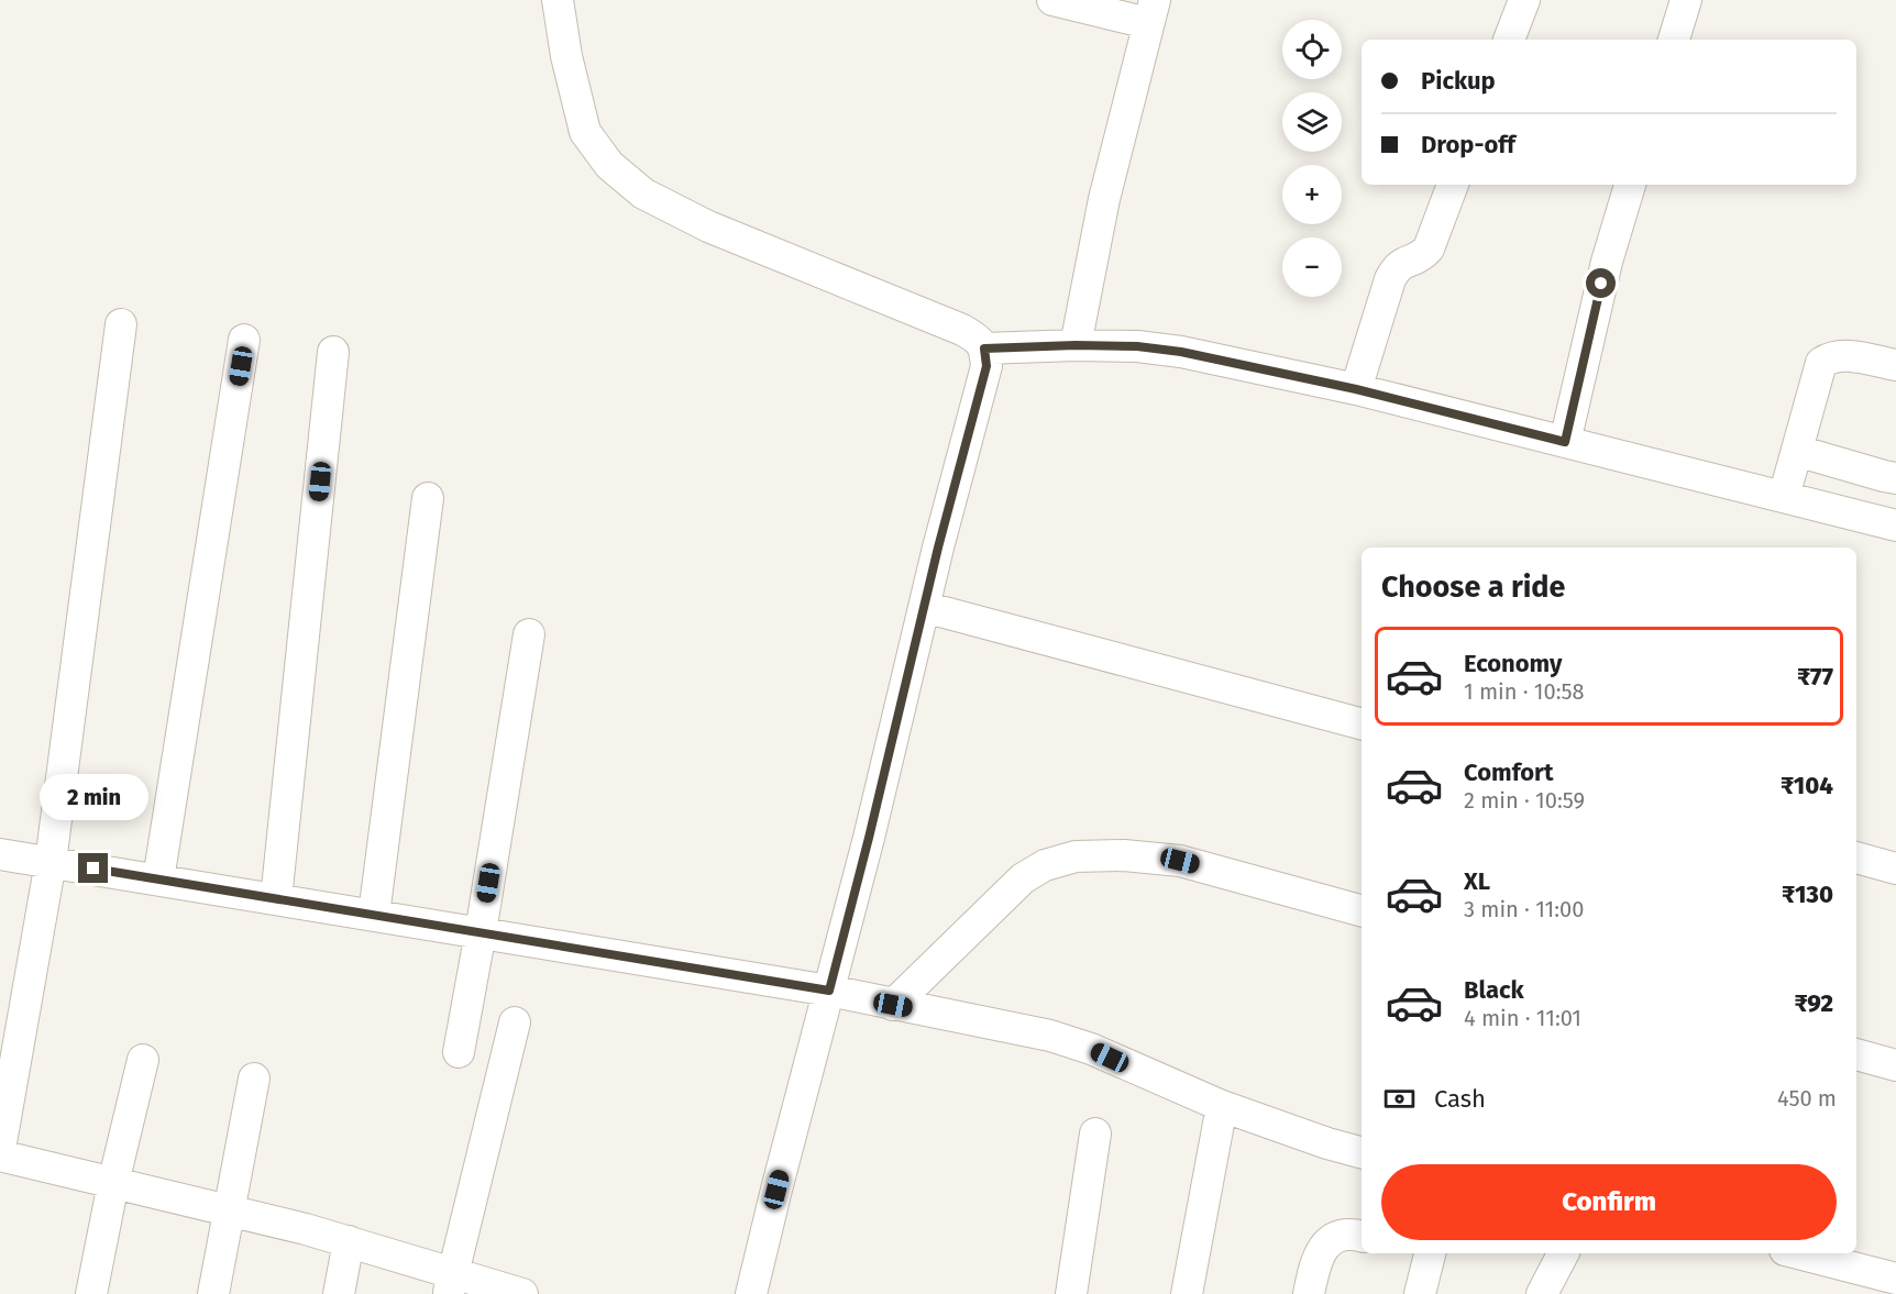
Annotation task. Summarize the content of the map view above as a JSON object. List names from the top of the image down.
{
  "page": {
    "map_buttons": ["+", "−"],
    "banner": ["Pickup", "Drop-off"],
    "heading": "Choose a ride",
    "list": [
      {
        "name": "Economy",
        "note": "1 min · 10:58",
        "value": "₹77"
      },
      {
        "name": "Comfort",
        "note": "2 min · 10:59",
        "value": "₹104"
      },
      {
        "name": "XL",
        "note": "3 min · 11:00",
        "value": "₹130"
      },
      {
        "name": "Black",
        "note": "4 min · 11:01",
        "value": "₹92"
      }
    ],
    "bubble": "2 min",
    "pay": ["Cash", "450 m"],
    "buttons": "Confirm"
  }
}
